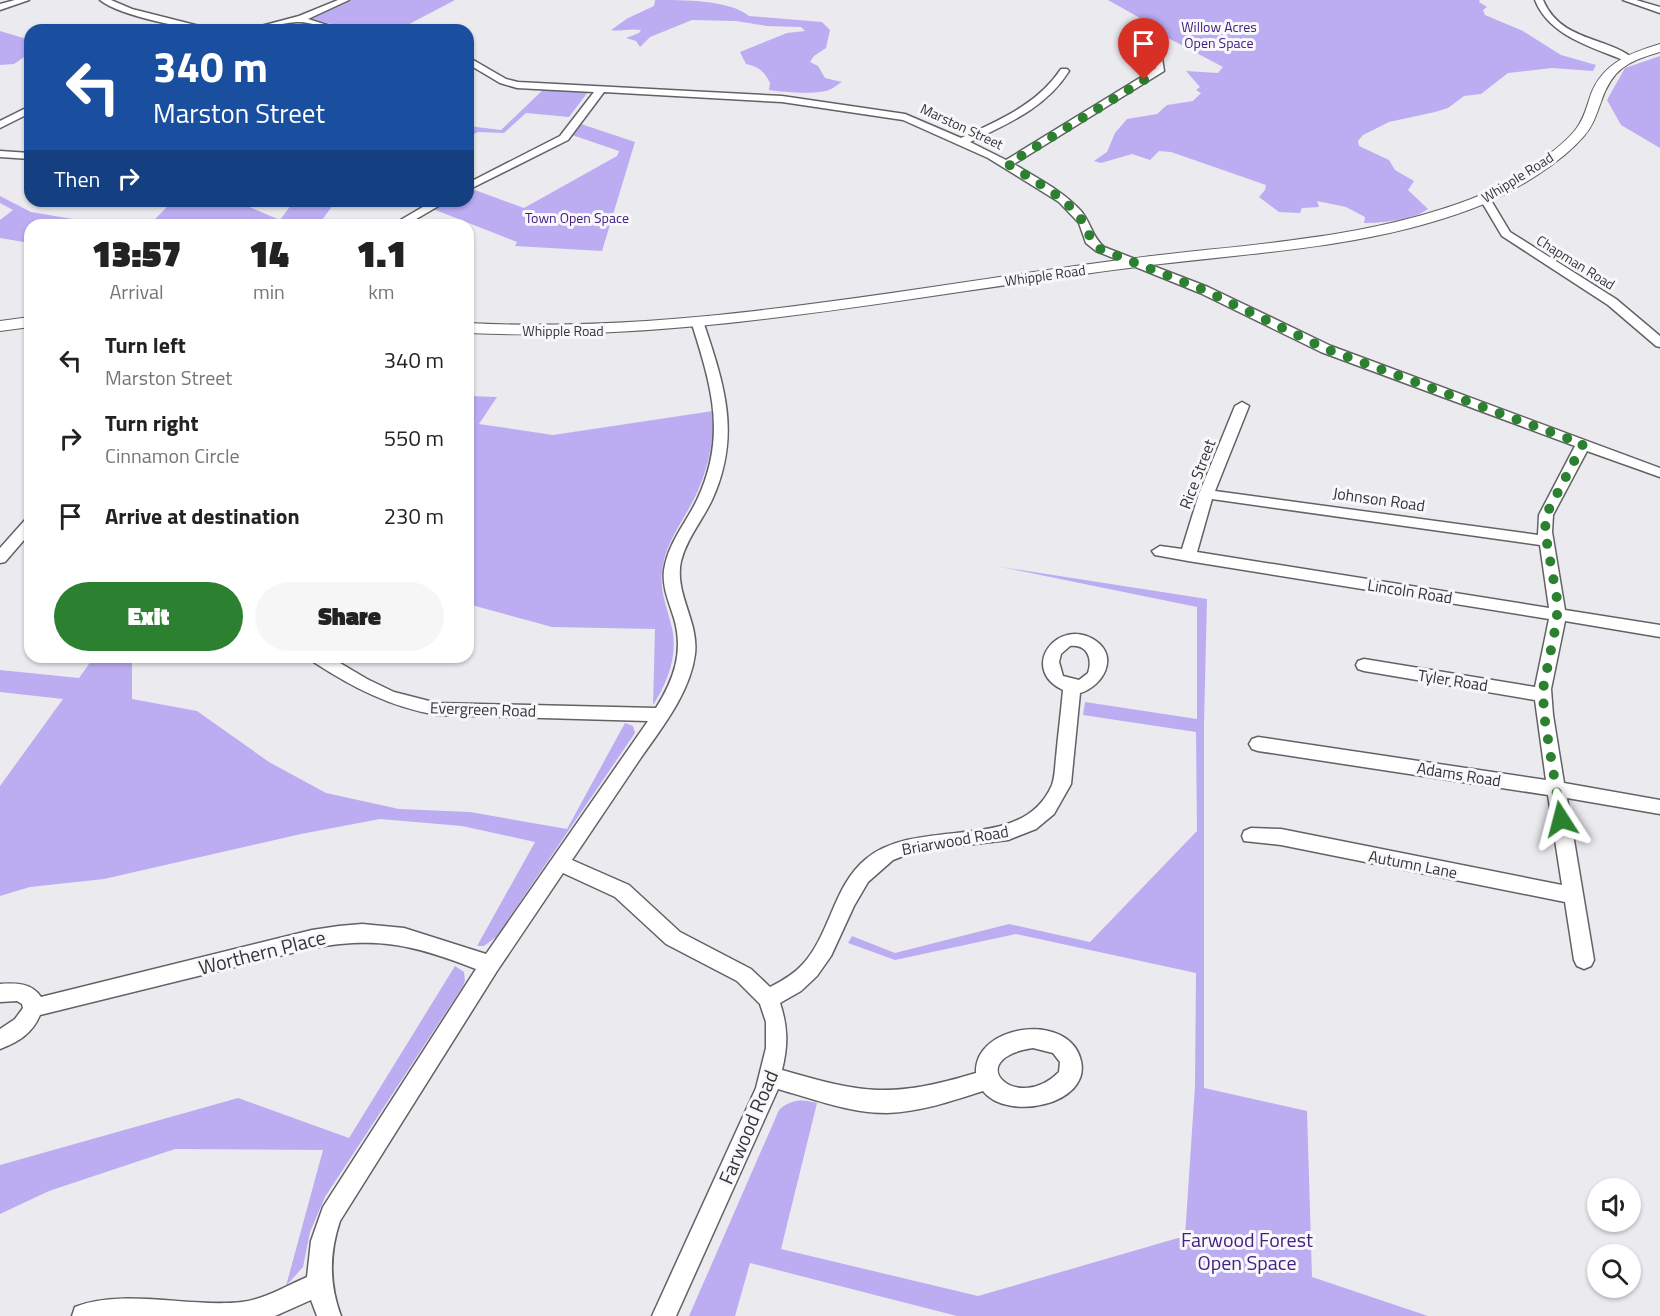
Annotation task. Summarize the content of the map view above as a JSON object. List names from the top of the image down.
{
  "streets": {
    "main road": ["Whipple Road"],
    "street": [
      "Marston Street",
      "Chapman Road",
      "Rice Street",
      "Johnson Road",
      "Lincoln Road",
      "Tyler Road",
      "Evergreen Road",
      "Adams Road",
      "Briarwood Road",
      "Autumn Lane",
      "Worthern Place",
      "Farwood Road"
    ]
  },
  "crossings": [
    ["Marston Street", "Whipple Road"],
    ["Whipple Road", "Chapman Road"],
    ["Rice Street", "Johnson Road"],
    ["Rice Street", "Lincoln Road"],
    ["Briarwood Road", "Farwood Road"]
  ],
  "parks": ["Willow Acres Open Space", "Town Open Space", "Farwood Forest Open Space"],
  "page": {
    "turn": ["340 m", "Marston Street"],
    "then": "Then",
    "eta": [
      "13:57",
      "Arrival",
      "14",
      "min",
      "1.1",
      "km"
    ],
    "list": [
      {
        "name": "Turn left",
        "note": "Marston Street",
        "value": "340 m"
      },
      {
        "name": "Turn right",
        "note": "Cinnamon Circle",
        "value": "550 m"
      },
      {
        "name": "Arrive at destination",
        "value": "230 m"
      }
    ],
    "buttons": ["Exit", "Share"]
  }
}
